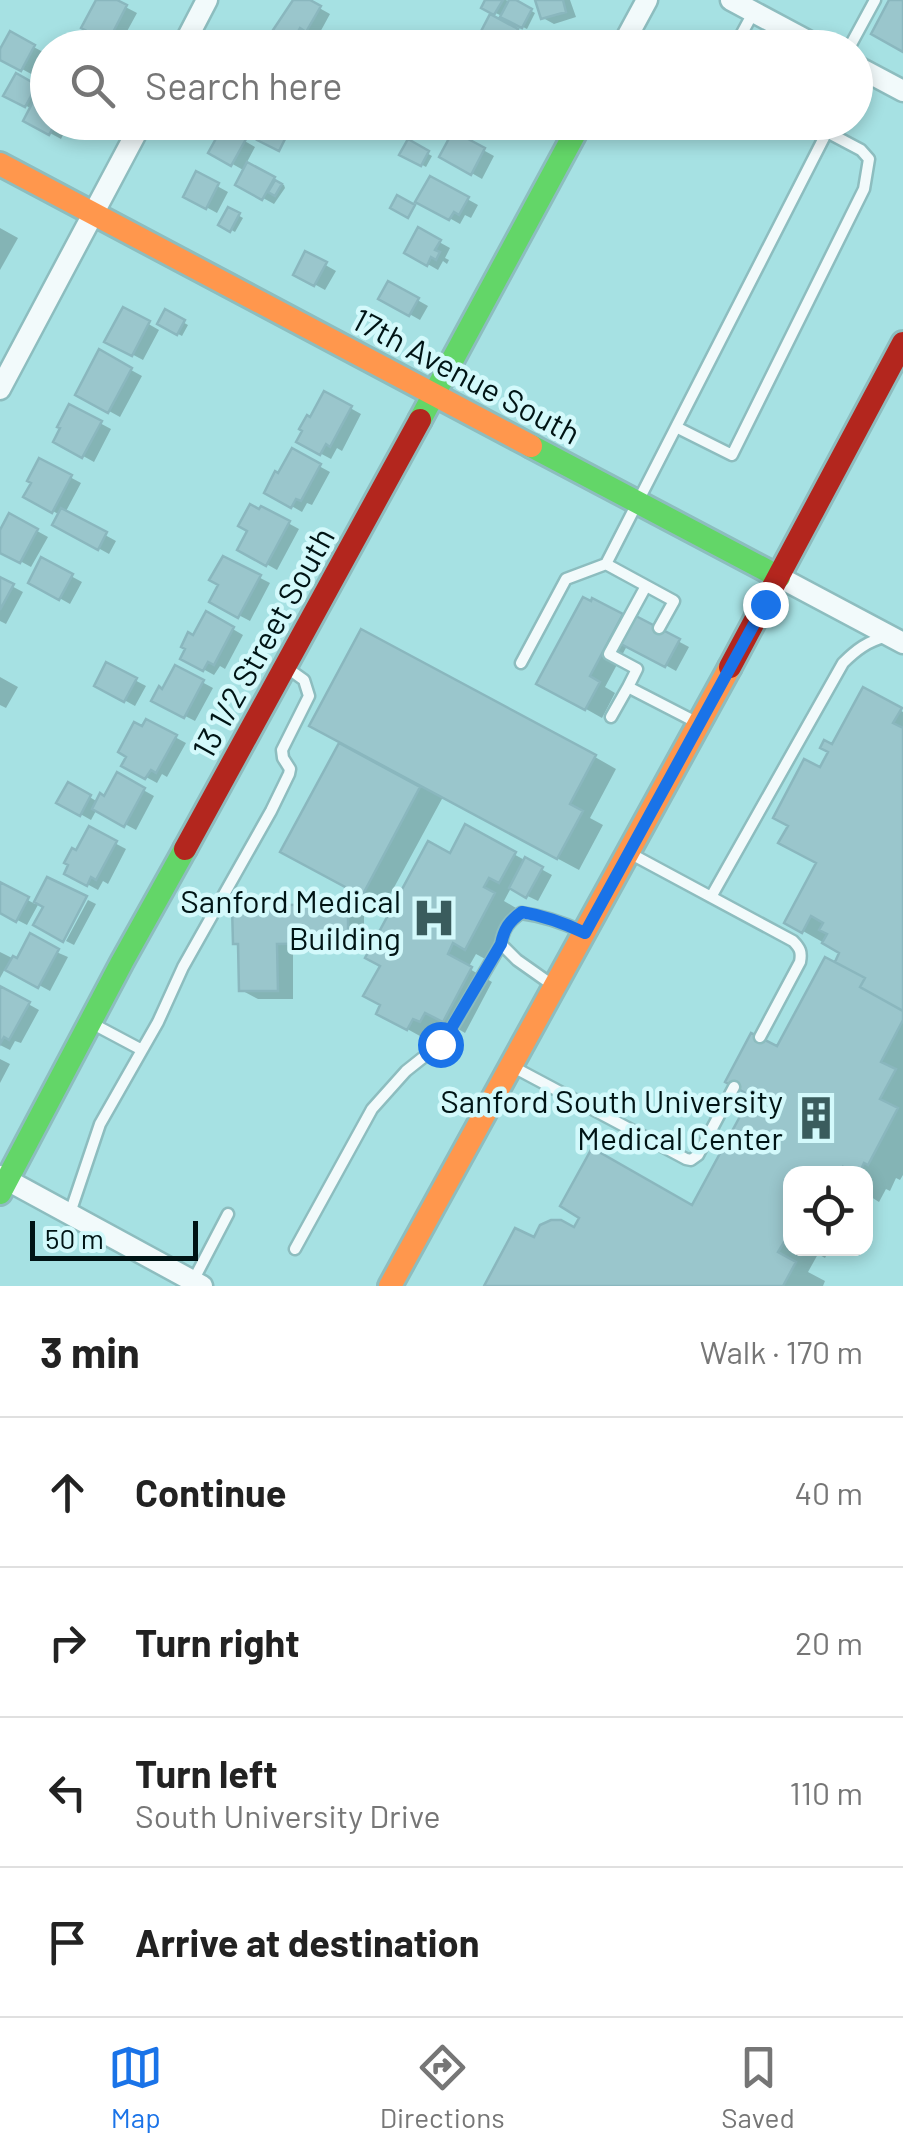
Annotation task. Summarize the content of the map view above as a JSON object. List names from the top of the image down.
{
  "streets": {
    "street": ["17th Avenue South", "13 1/2 Street South"]
  },
  "crossings": [
    ["17th Avenue South", "13 1/2 Street South"]
  ],
  "places": {
    "hospital": ["Sanford Medical Building"],
    "building": ["Sanford South University Medical Center"]
  },
  "scale_bar": "50 m",
  "page": {
    "search": "Search here",
    "scale": "50 m",
    "heading": ["3 min", "Walk · 170 m"],
    "list": [
      ["Continue", "40 m"],
      ["Turn right", "20 m"],
      ["Turn left", "South University Drive", "110 m"],
      "Arrive at destination"
    ],
    "nav": ["Map", "Directions", "Saved"]
  }
}
